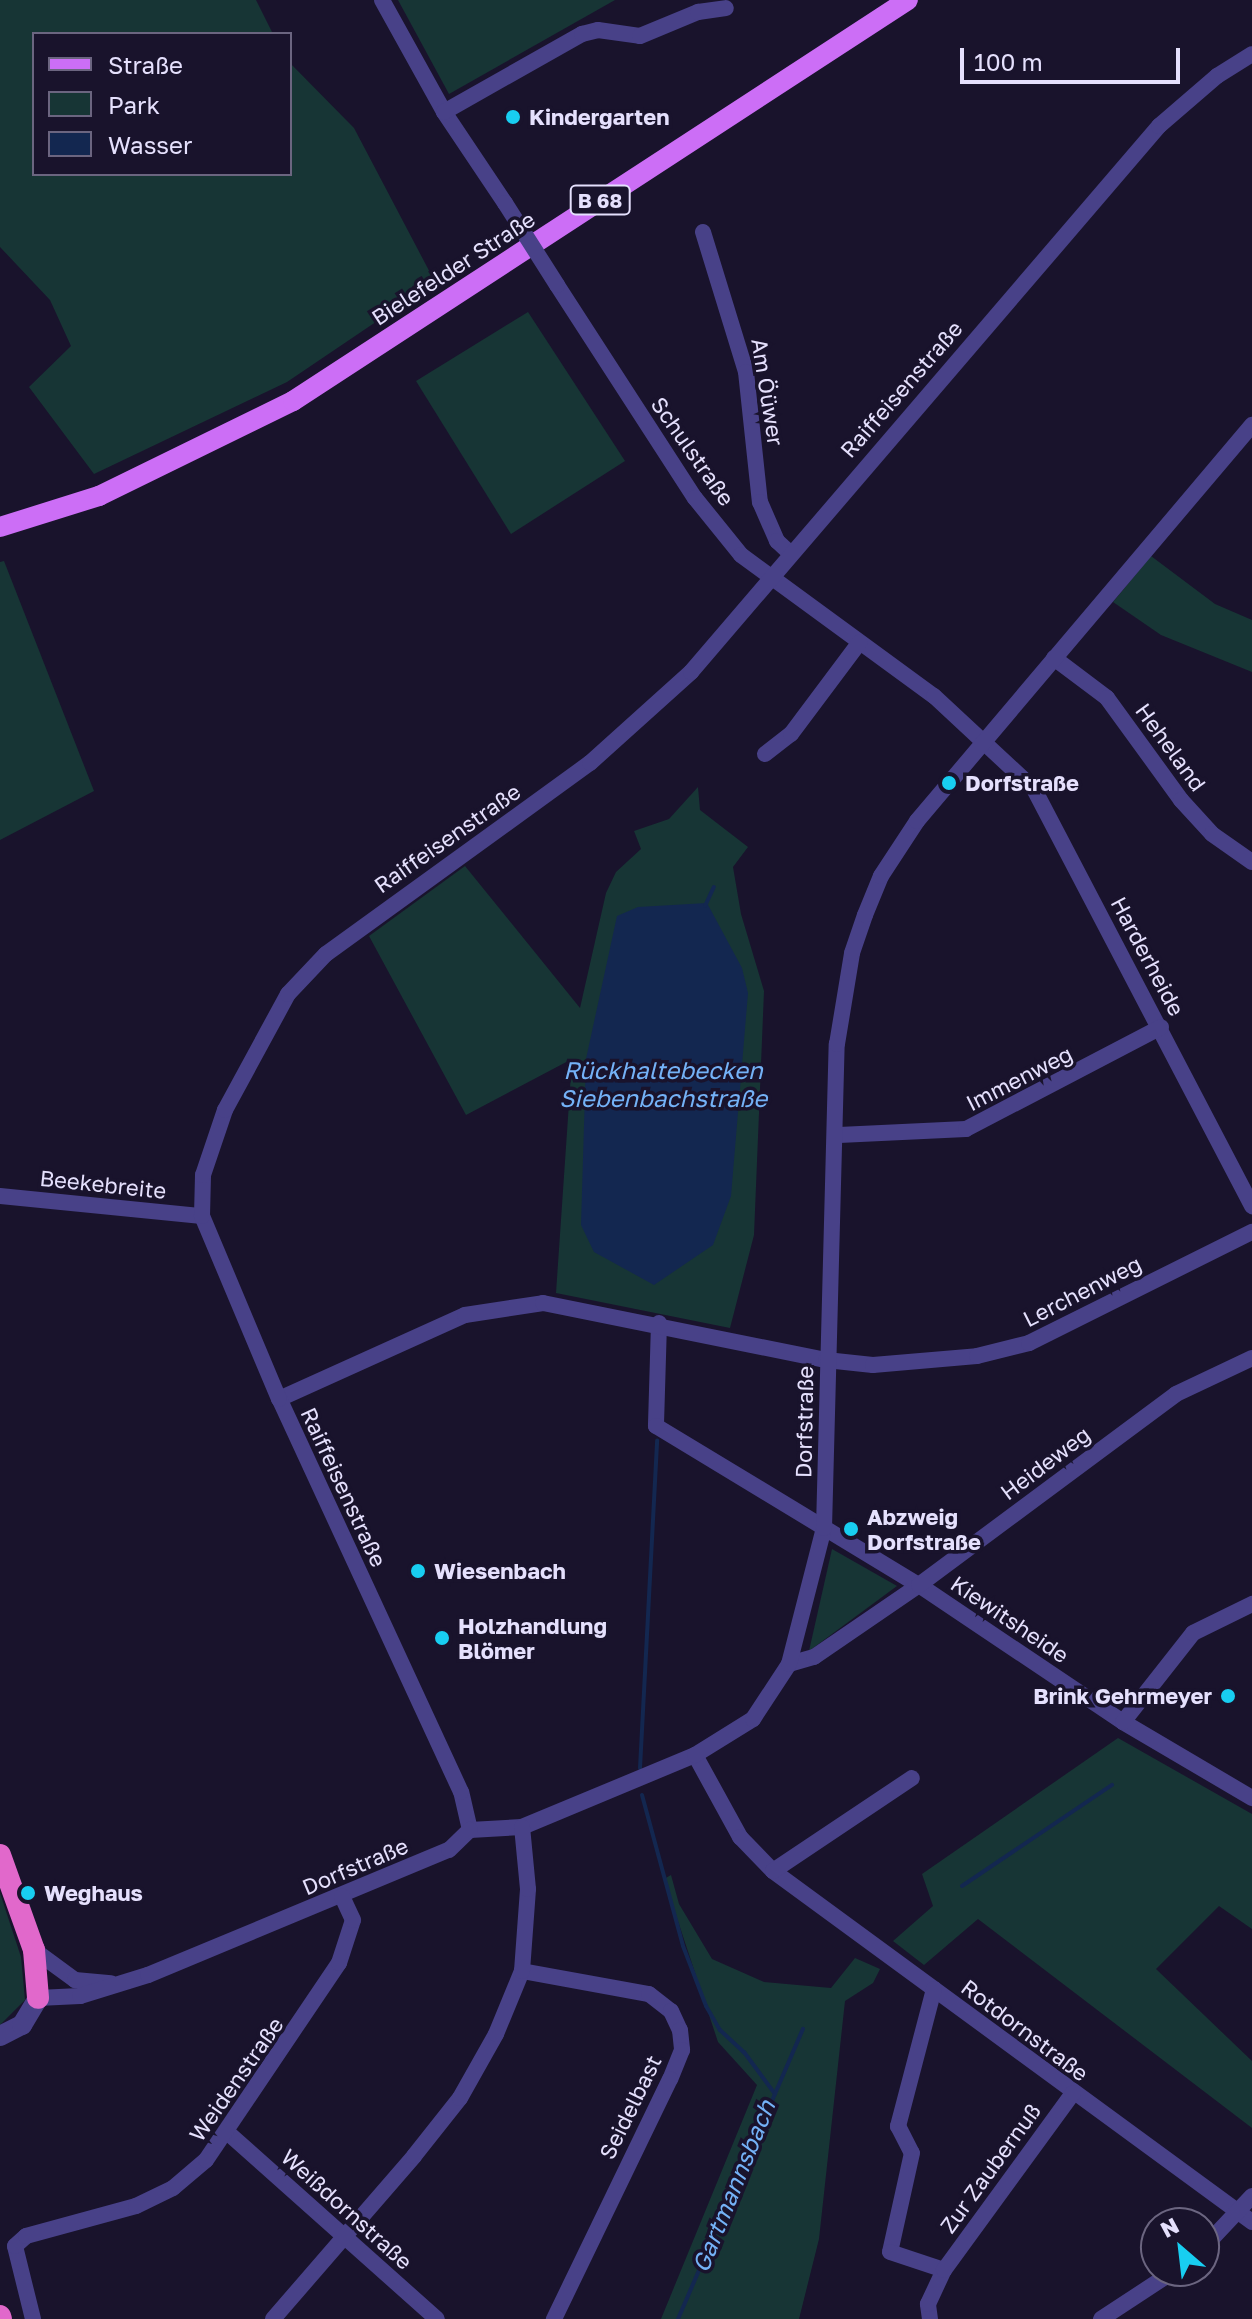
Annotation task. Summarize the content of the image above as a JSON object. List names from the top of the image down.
{
  "streets": {
    "main road": ["B 68", "Bielefelder Straße"],
    "street": [
      "Raiffeisenstraße",
      "Am Öüwer",
      "Schulstraße",
      "Heheland",
      "Harderheide",
      "Immenweg",
      "Beekebreite",
      "Lerchenweg",
      "Dorfstraße",
      "Heideweg",
      "Kiewitsheide",
      "Rotdornstraße",
      "Weidenstraße",
      "Seidelbast",
      "Zur Zaubernuß",
      "Weißdornstraße"
    ]
  },
  "crossings": [
    ["Raiffeisenstraße", "Am Öüwer"],
    ["Raiffeisenstraße", "Schulstraße"],
    ["Raiffeisenstraße", "Beekebreite"],
    ["Raiffeisenstraße", "Lerchenweg"],
    ["Raiffeisenstraße", "Dorfstraße"],
    ["Schulstraße", "Harderheide"],
    ["Schulstraße", "Dorfstraße"],
    ["Heheland", "Dorfstraße"],
    ["Harderheide", "Immenweg"],
    ["Harderheide", "Dorfstraße"],
    ["Immenweg", "Dorfstraße"],
    ["Lerchenweg", "Dorfstraße"],
    ["Lerchenweg", "Kiewitsheide"],
    ["Dorfstraße", "Heideweg"],
    ["Dorfstraße", "Kiewitsheide"],
    ["Dorfstraße", "Rotdornstraße"],
    ["Dorfstraße", "Weidenstraße"],
    ["Heideweg", "Kiewitsheide"],
    ["Rotdornstraße", "Zur Zaubernuß"],
    ["Weidenstraße", "Weißdornstraße"]
  ],
  "water": ["Rückhaltebecken Siebenbachstraße", "Gartmannsbach"],
  "places": [
    "Kindergarten",
    "Dorfstraße",
    "Abzweig Dorfstraße",
    "Wiesenbach",
    "Holzhandlung Blömer",
    "Brink Gehrmeyer",
    "Weghaus"
  ],
  "legend": ["Straße", "Park", "Wasser"],
  "scale_bar": "100 m",
  "north": "top left"
}
